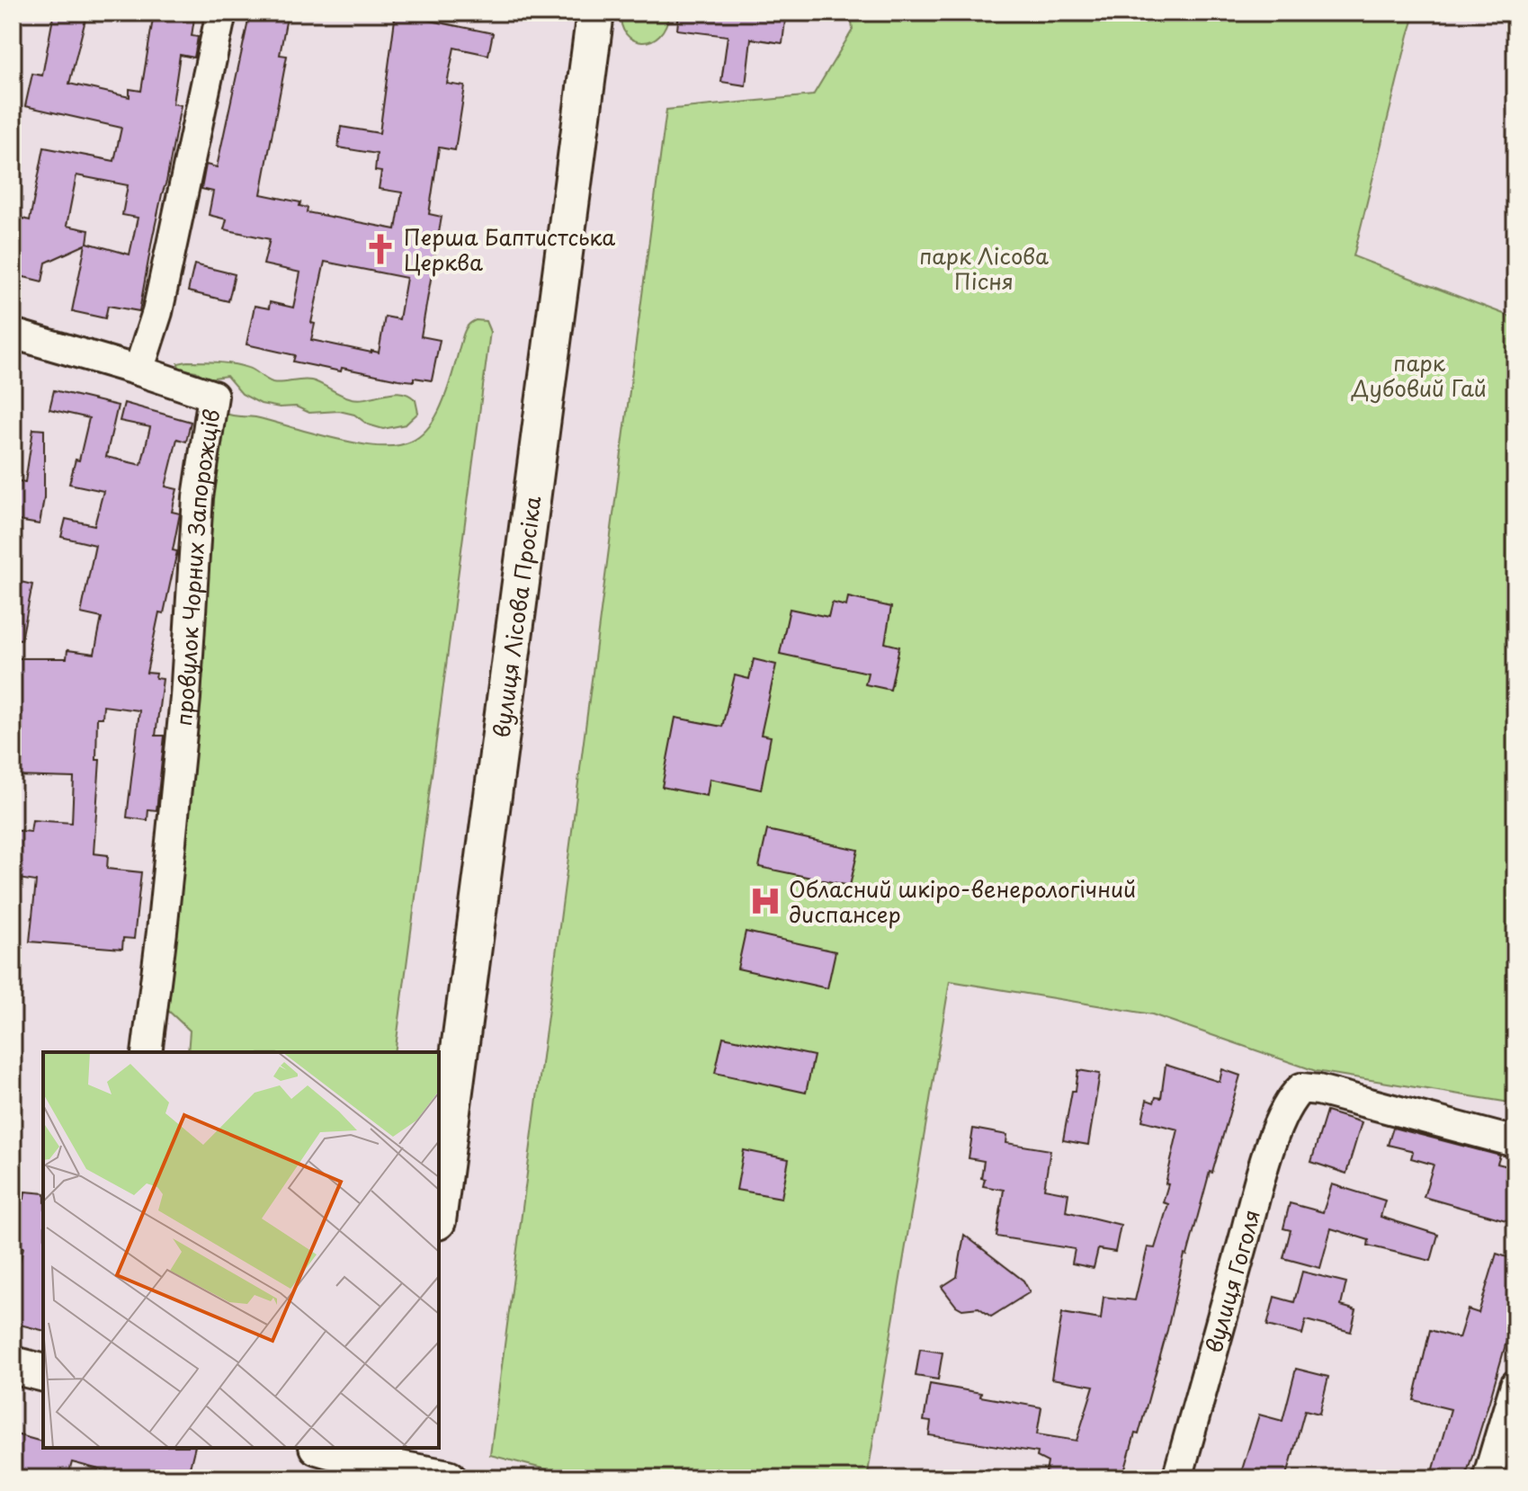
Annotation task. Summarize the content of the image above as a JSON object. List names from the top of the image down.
{
  "streets": {
    "main road": ["вулиця Лісова Просіка"],
    "street": ["провулок Чорних Запорожців", "вулиця Гоголя"]
  },
  "parks": ["парк Лісова Пісня", "парк Дубовий Гай"],
  "places": {
    "church": ["Перша Баптистська Церква"],
    "hospital": ["Обласний шкіро-венерологічний диспансер"]
  }
}
